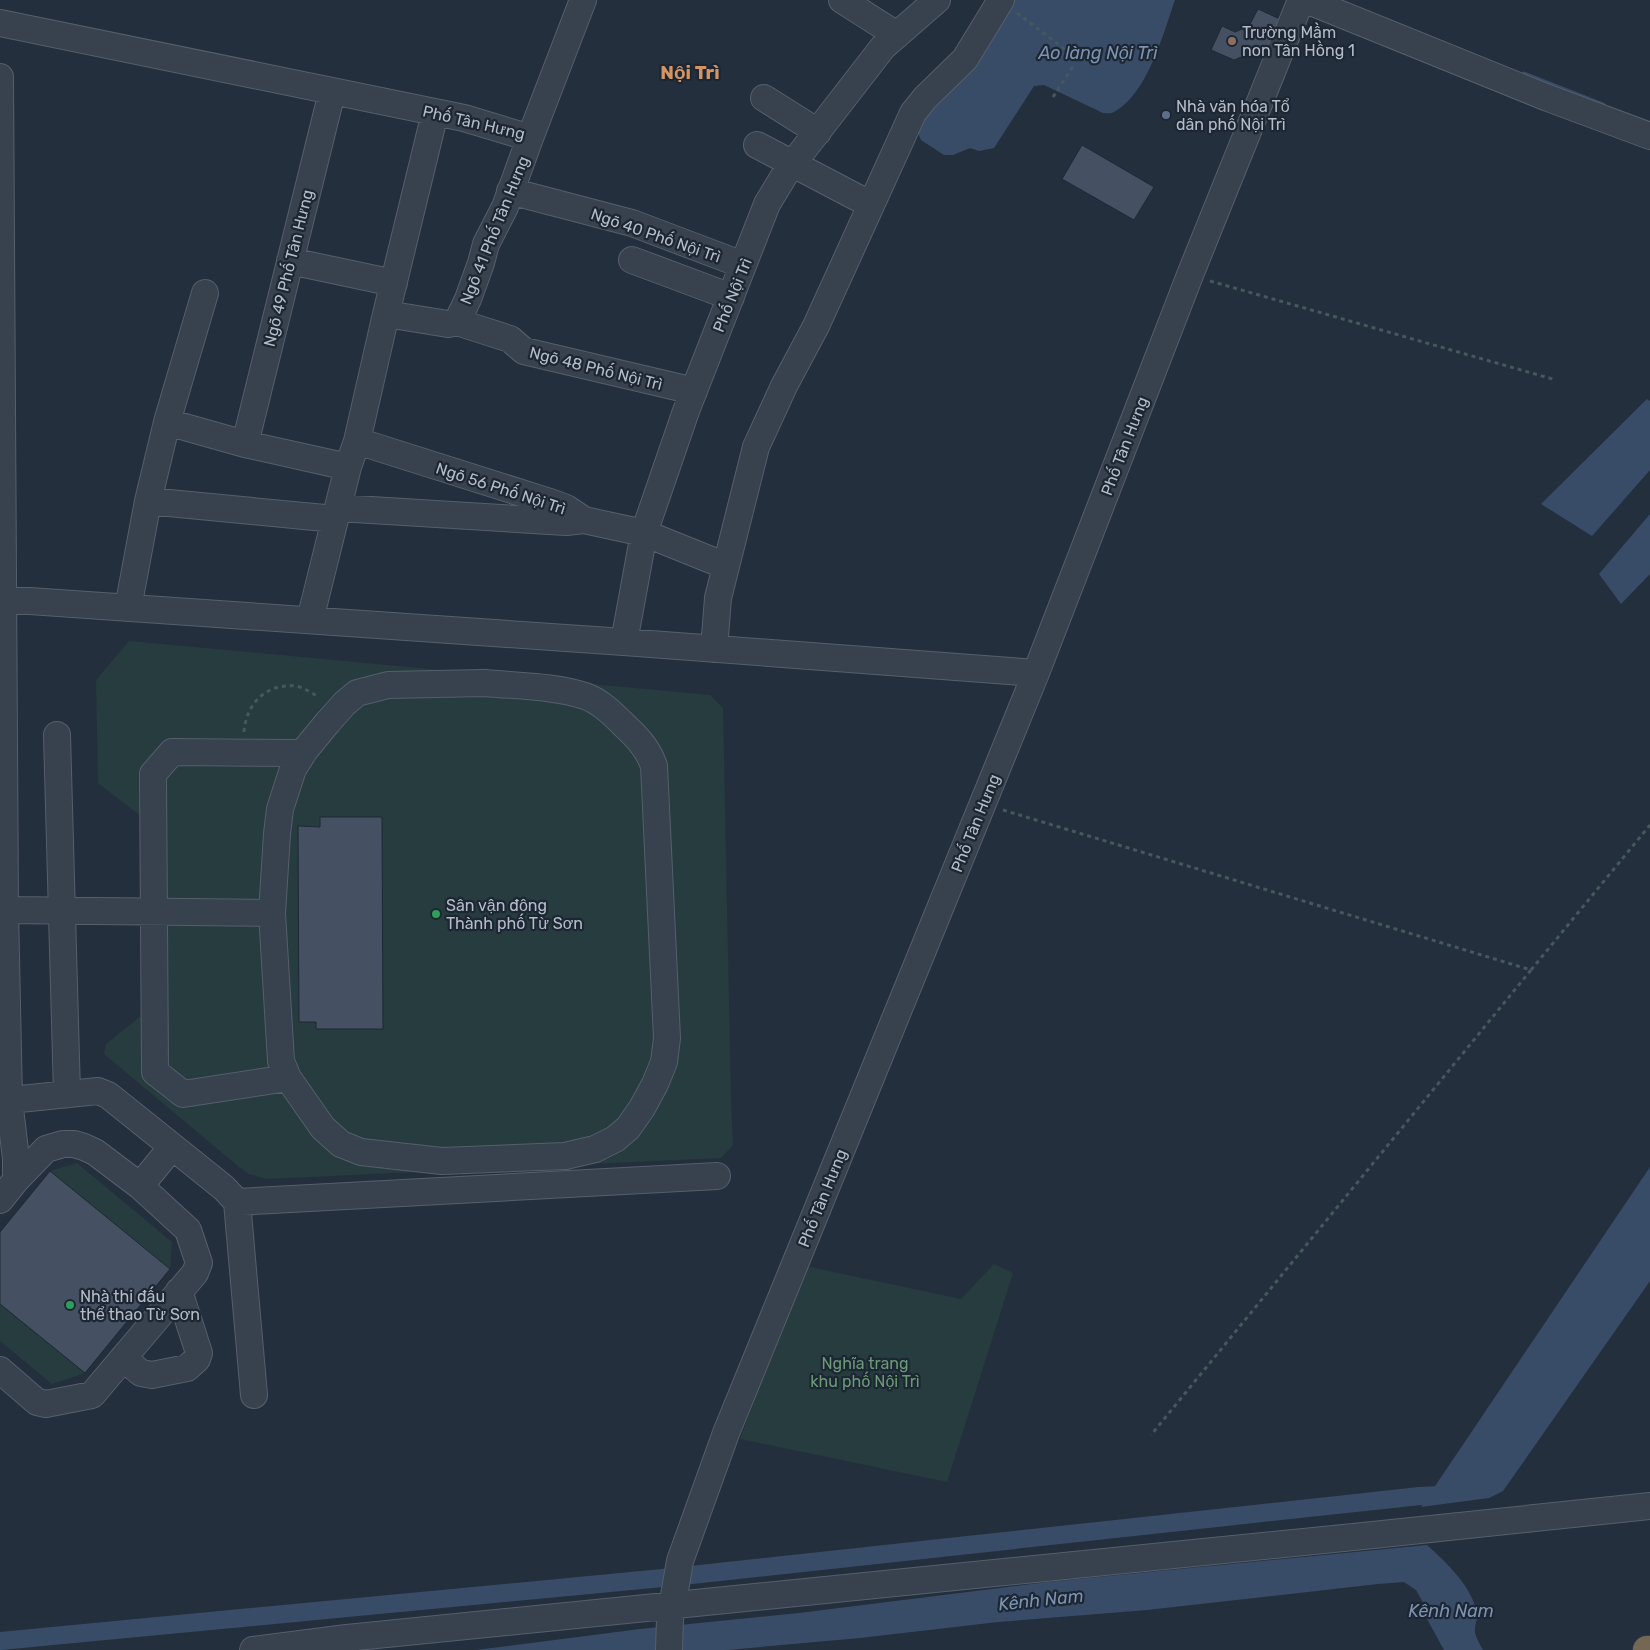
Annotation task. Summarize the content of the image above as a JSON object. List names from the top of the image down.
{
  "streets": {
    "street": [
      "Phố Tân Hưng",
      "Ngõ 41 Phố Tân Hưng",
      "Ngõ 40 Phố Nội Trì",
      "Ngõ 49 Phố Tân Hưng",
      "Phố Nội Trì",
      "Ngõ 48 Phố Nội Trì",
      "Ngõ 56 Phố Nội Trì"
    ]
  },
  "crossings": [
    ["Phố Tân Hưng", "Ngõ 41 Phố Tân Hưng"],
    ["Phố Tân Hưng", "Ngõ 49 Phố Tân Hưng"],
    ["Ngõ 41 Phố Tân Hưng", "Ngõ 40 Phố Nội Trì"],
    ["Ngõ 41 Phố Tân Hưng", "Ngõ 48 Phố Nội Trì"],
    ["Ngõ 40 Phố Nội Trì", "Phố Nội Trì"],
    ["Phố Nội Trì", "Ngõ 48 Phố Nội Trì"],
    ["Phố Nội Trì", "Ngõ 56 Phố Nội Trì"]
  ],
  "districts": ["Nội Trì"],
  "water": ["Ao làng Nội Trì", "Kênh Nam"],
  "parks": ["Nghĩa trang khu phố Nội Trì"],
  "places": [
    "Trường Mầm non Tân Hồng 1",
    "Nhà văn hóa Tổ dân phố Nội Trì",
    "Sân vận động Thành phố Từ Sơn",
    "Nhà thi đấu thể thao Từ Sơn"
  ]
}
